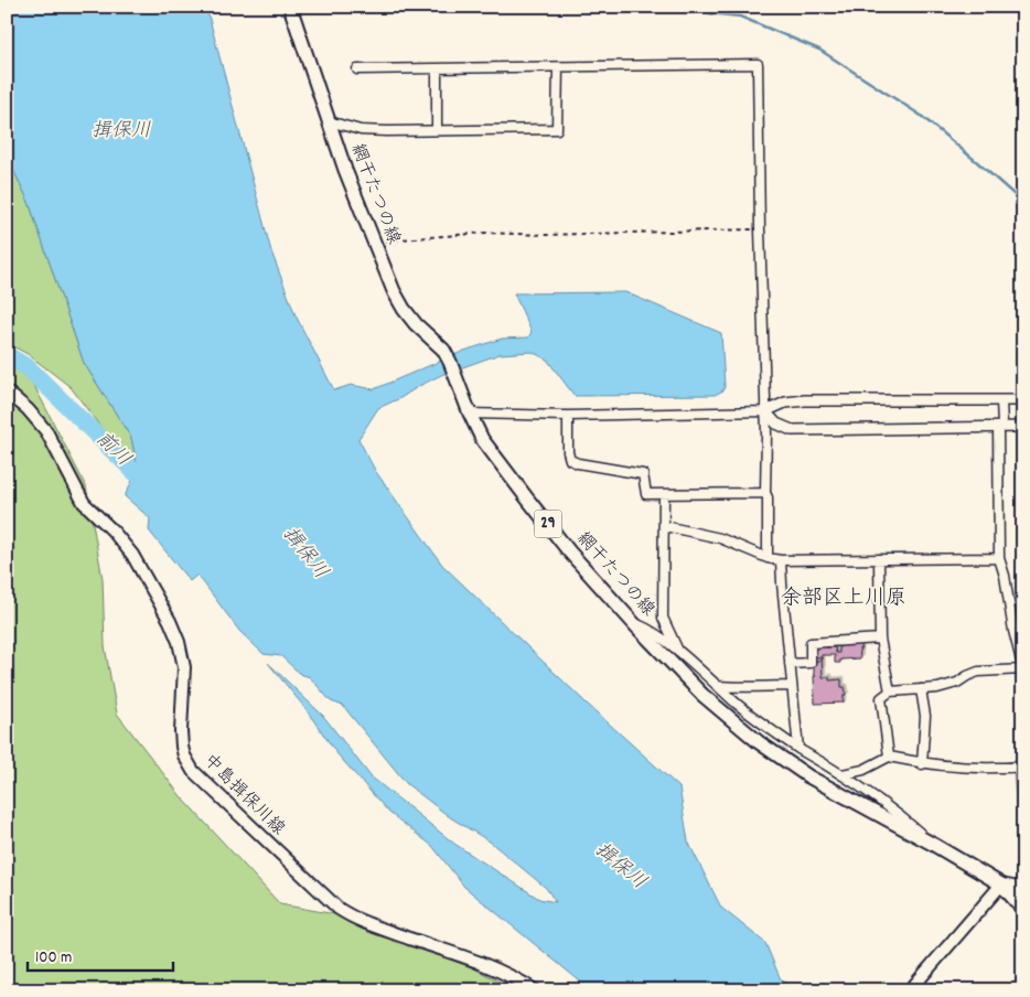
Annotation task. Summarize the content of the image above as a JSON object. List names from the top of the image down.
{
  "streets": {
    "main road": ["網干たつの線", "29", "中島揖保川線"]
  },
  "districts": ["余部区上川原"],
  "water": ["揖保川", "前川"],
  "scale_bar": "100 m"
}
